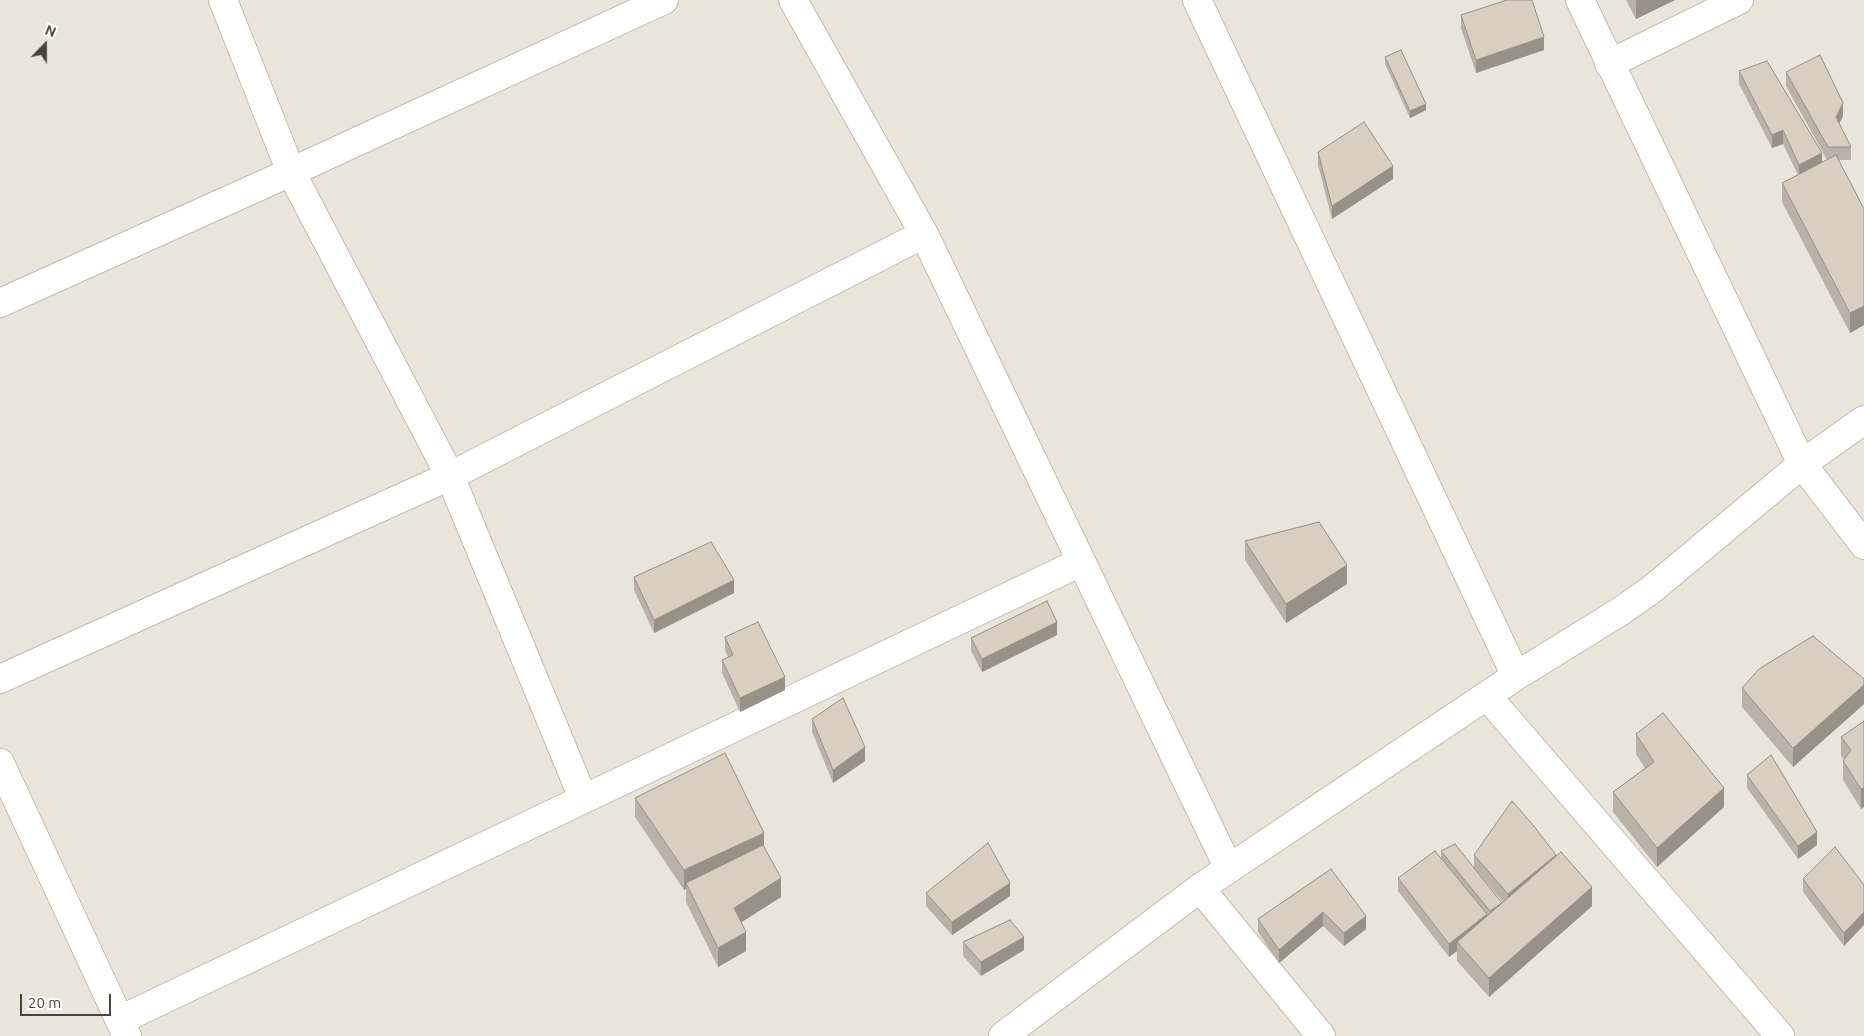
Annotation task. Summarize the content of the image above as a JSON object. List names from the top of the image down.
{
  "scale_bar": "20 m",
  "north": "top"
}
